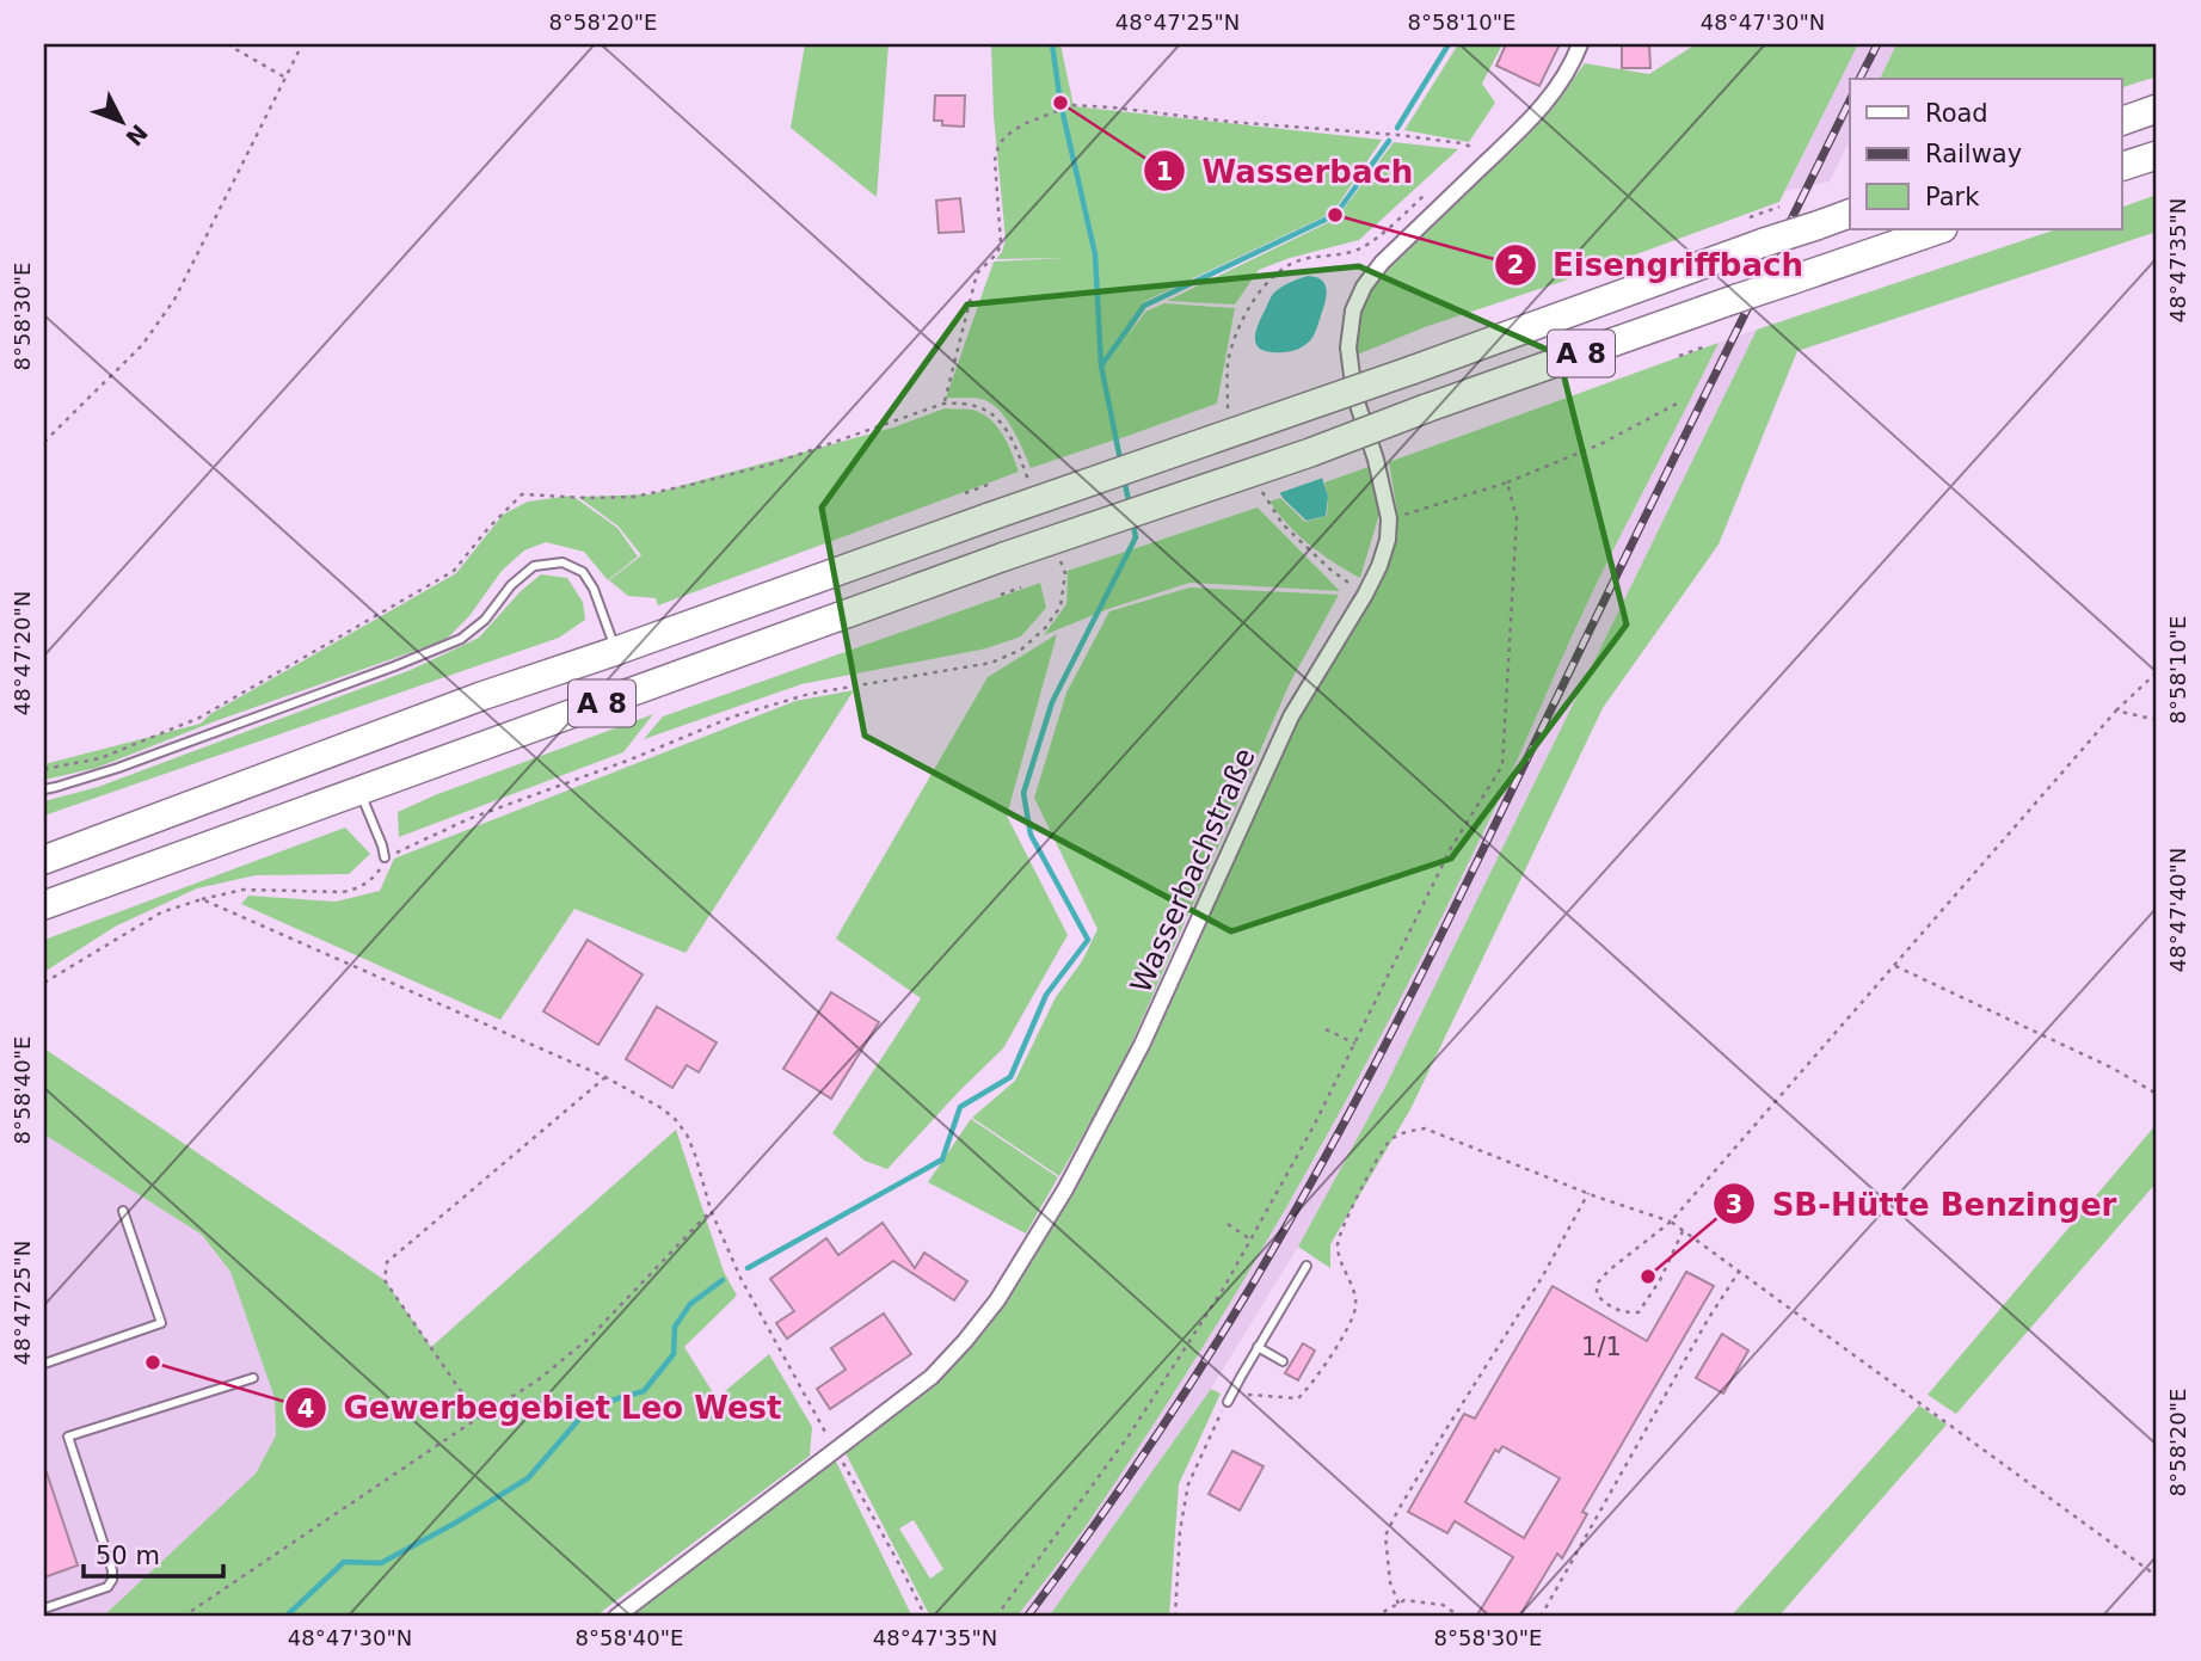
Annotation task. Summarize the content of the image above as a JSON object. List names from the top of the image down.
{
  "streets": {
    "highway": ["A 8"],
    "street": ["Wasserbachstraße"]
  },
  "places": [
    "Wasserbach",
    "Eisengriffbach",
    "SB-Hütte Benzinger",
    "Gewerbegebiet Leo West"
  ],
  "house_numbers": ["1/1"],
  "legend": ["Road", "Railway", "Park"],
  "scale_bar": "50 m",
  "north": "bottom right",
  "coordinates": [
    "8°58'20\"E",
    "48°47'25\"N",
    "8°58'10\"E",
    "48°47'30\"N",
    "48°47'35\"N",
    "8°58'30\"E",
    "48°47'20\"N",
    "48°47'40\"N",
    "8°58'40\"E"
  ]
}
